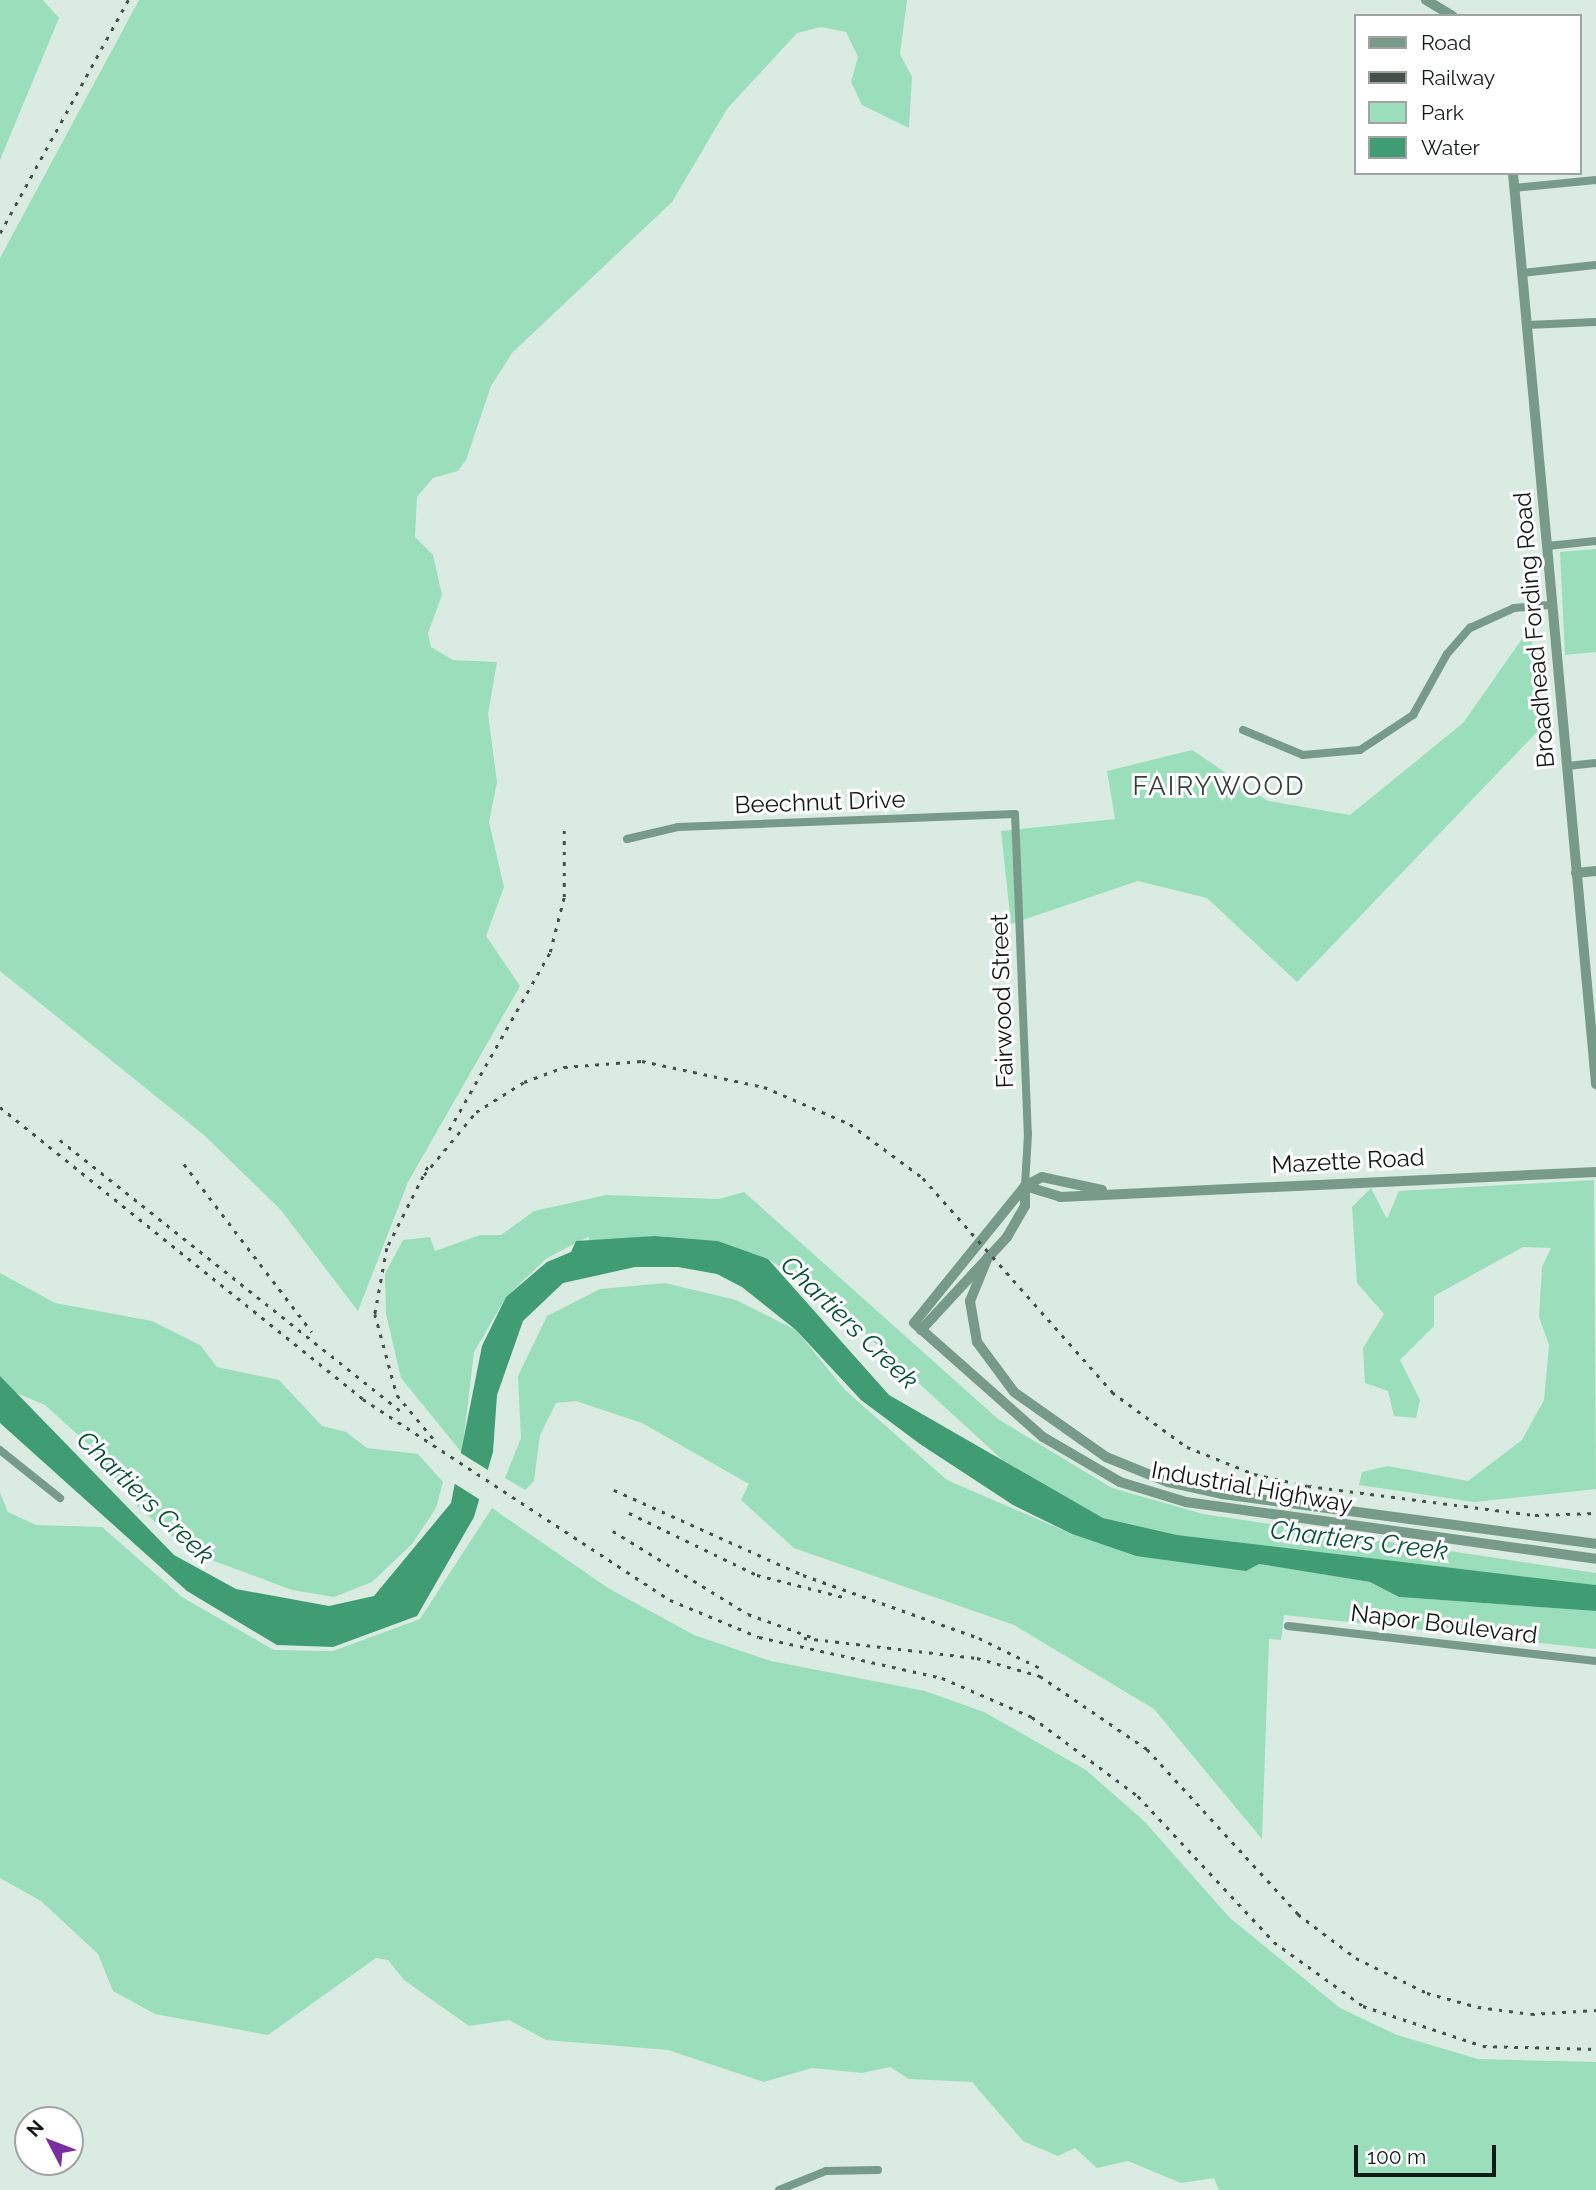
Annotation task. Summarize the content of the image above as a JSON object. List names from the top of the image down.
{
  "streets": {
    "street": [
      "Broadhead Fording Road",
      "Beechnut Drive",
      "Fairwood Street",
      "Mazette Road",
      "Industrial Highway",
      "Napor Boulevard"
    ]
  },
  "crossings": [
    ["Beechnut Drive", "Fairwood Street"],
    ["Fairwood Street", "Mazette Road"],
    ["Fairwood Street", "Industrial Highway"]
  ],
  "districts": ["FAIRYWOOD"],
  "water": ["Chartiers Creek"],
  "legend": [
    "Road",
    "Railway",
    "Park",
    "Water"
  ],
  "scale_bar": "100 m",
  "north": "top left"
}
